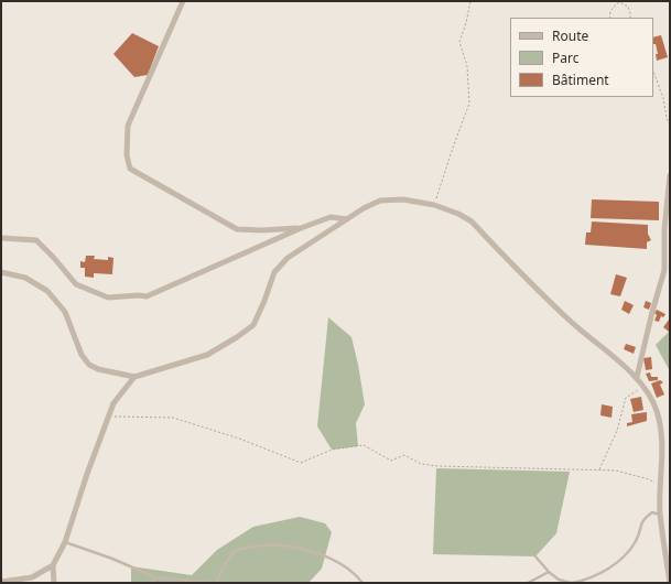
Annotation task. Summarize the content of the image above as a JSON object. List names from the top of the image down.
{
  "legend": ["Route", "Parc", "Bâtiment"]
}
